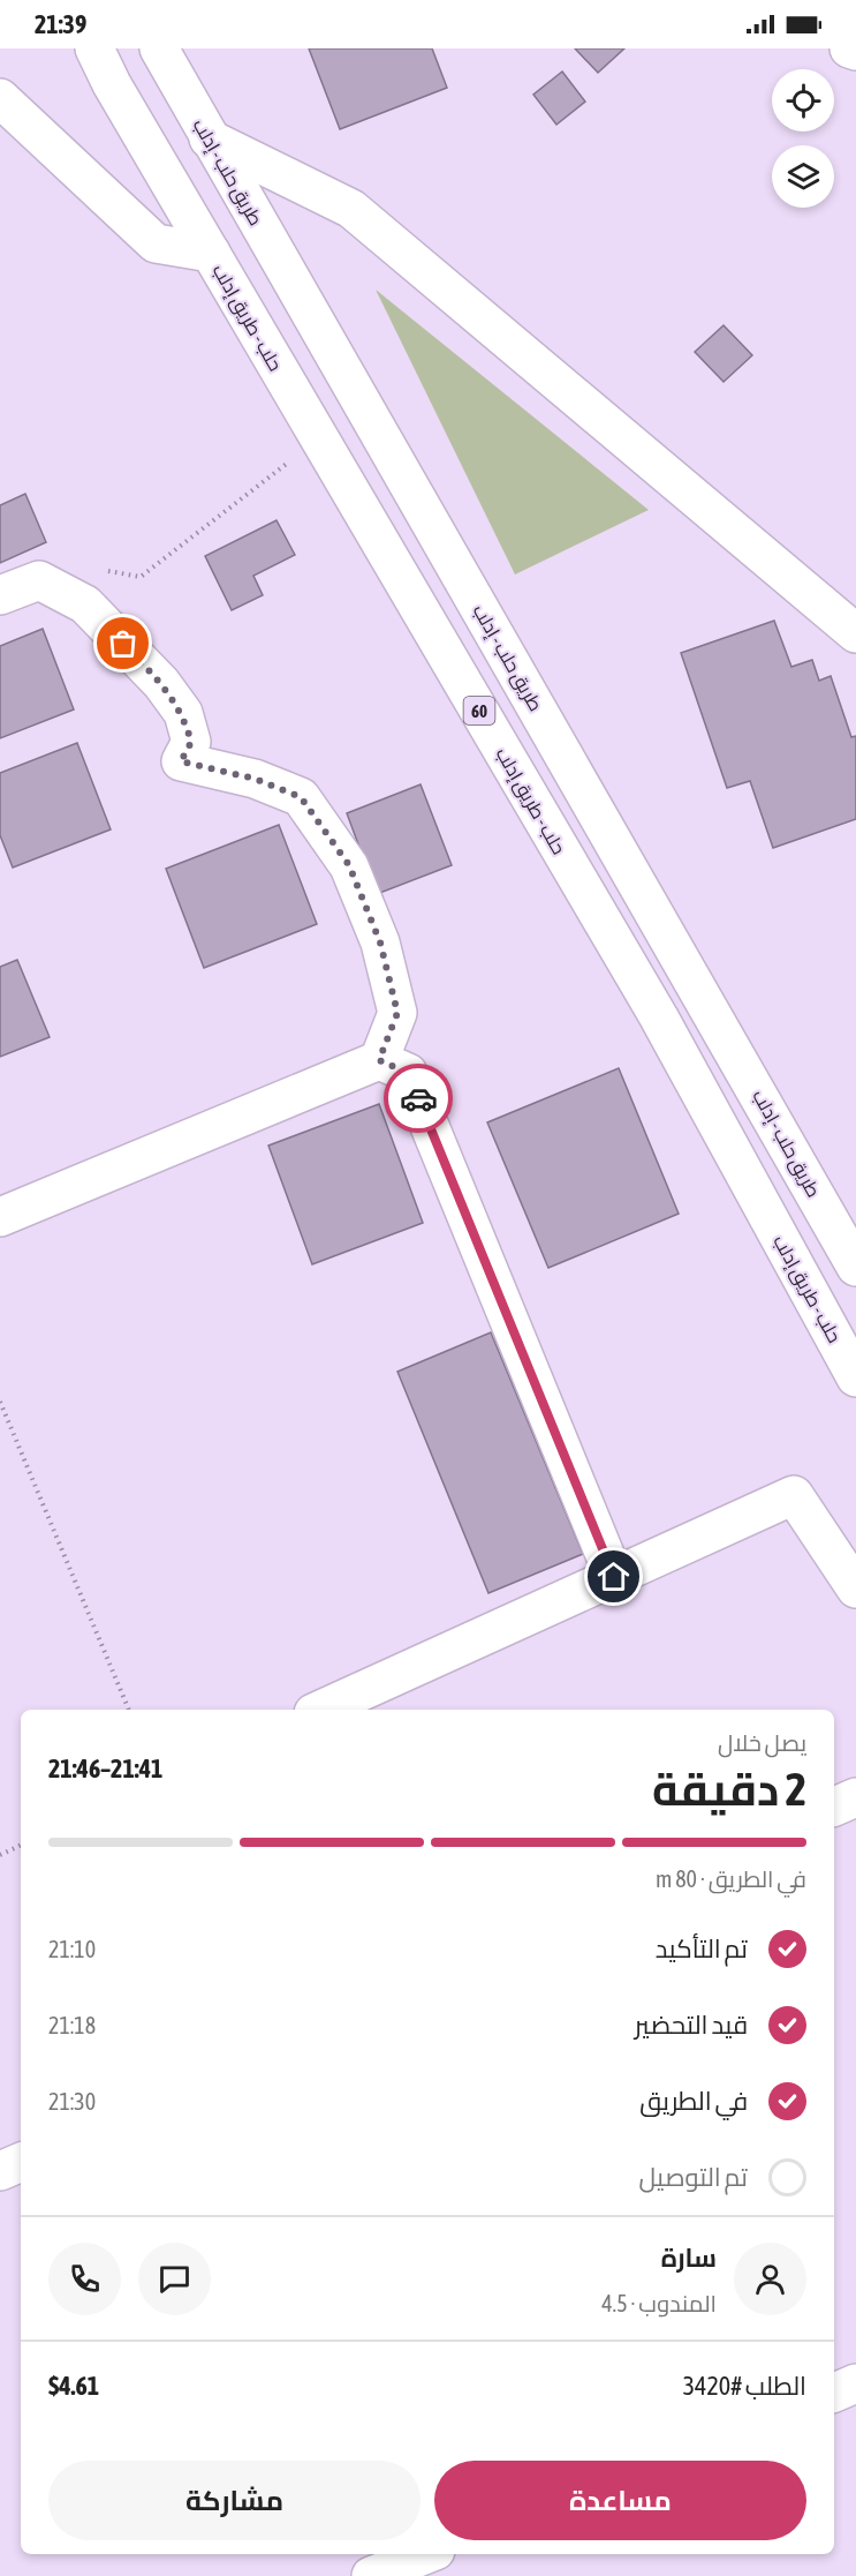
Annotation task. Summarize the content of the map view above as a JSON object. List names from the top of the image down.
{
  "streets": {
    "main road": ["طريق حلب - إدلب", "حلب - طريق إدلب", "60"]
  },
  "page": {
    "status": "21:39",
    "heading": ["2 دقيقة", "يصل خلال", "21:41–21:46"],
    "panel": [
      "سارة",
      "المندوب · 4.5",
      "الطلب #3420",
      "$4.61"
    ],
    "bar": "في الطريق · 80 m",
    "list": [
      ["تم التأكيد", "21:10"],
      ["قيد التحضير", "21:18"],
      ["في الطريق", "21:30"],
      "تم التوصيل"
    ],
    "buttons": ["مساعدة", "مشاركة"]
  }
}
